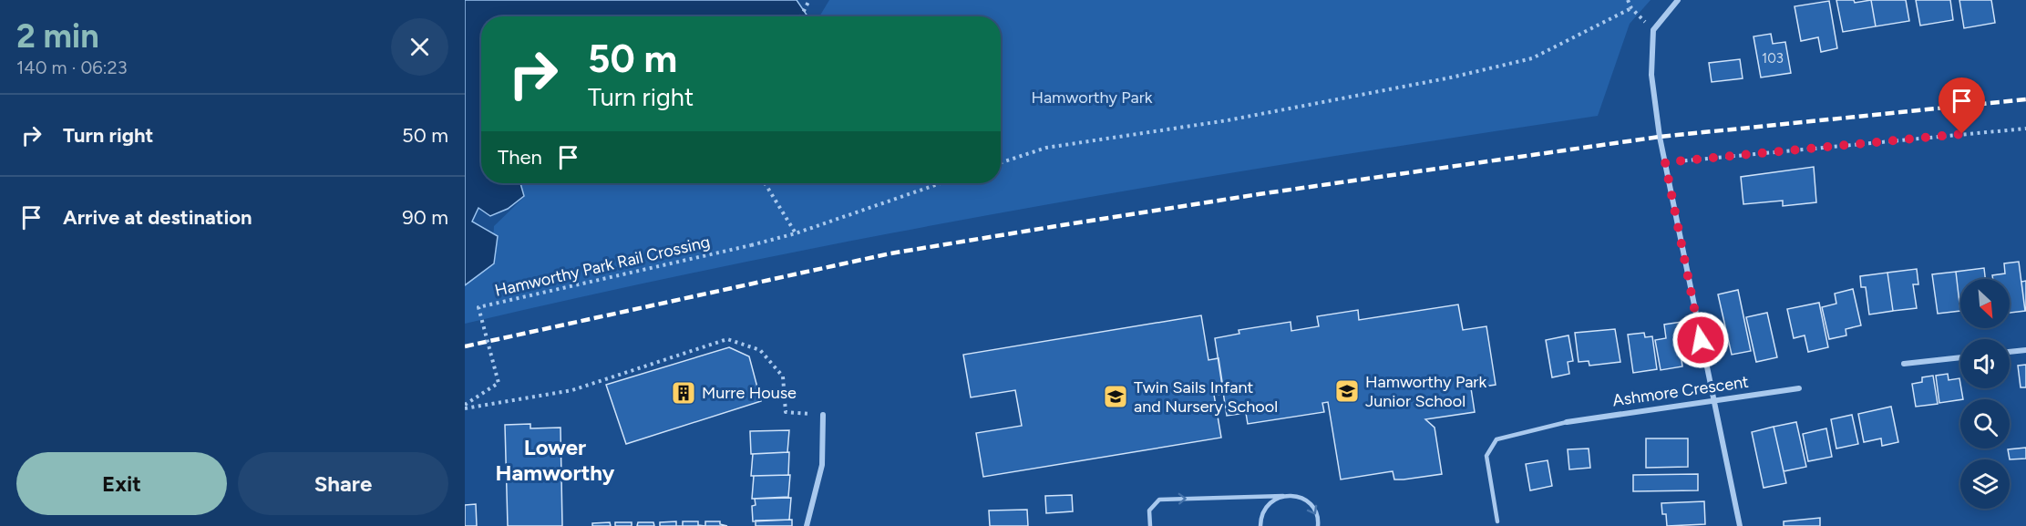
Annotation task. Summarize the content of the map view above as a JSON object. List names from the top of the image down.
{
  "streets": {
    "street": ["Ashmore Crescent"],
    "path": ["Hamworthy Park Rail Crossing"]
  },
  "districts": ["Lower Hamworthy"],
  "parks": ["Hamworthy Park"],
  "places": {
    "school or university": ["Hamworthy Park Junior School", "Twin Sails Infant and Nursery School"],
    "building": ["Murre House"]
  },
  "house_numbers": ["103"],
  "north": "bottom right",
  "page": {
    "heading": ["2 min", "140 m · 06:23"],
    "turn": ["50 m", "Turn right"],
    "list": [
      {
        "name": "Turn right",
        "value": "50 m"
      },
      {
        "name": "Arrive at destination",
        "value": "90 m"
      }
    ],
    "then": "Then",
    "buttons": ["Exit", "Share"]
  }
}
